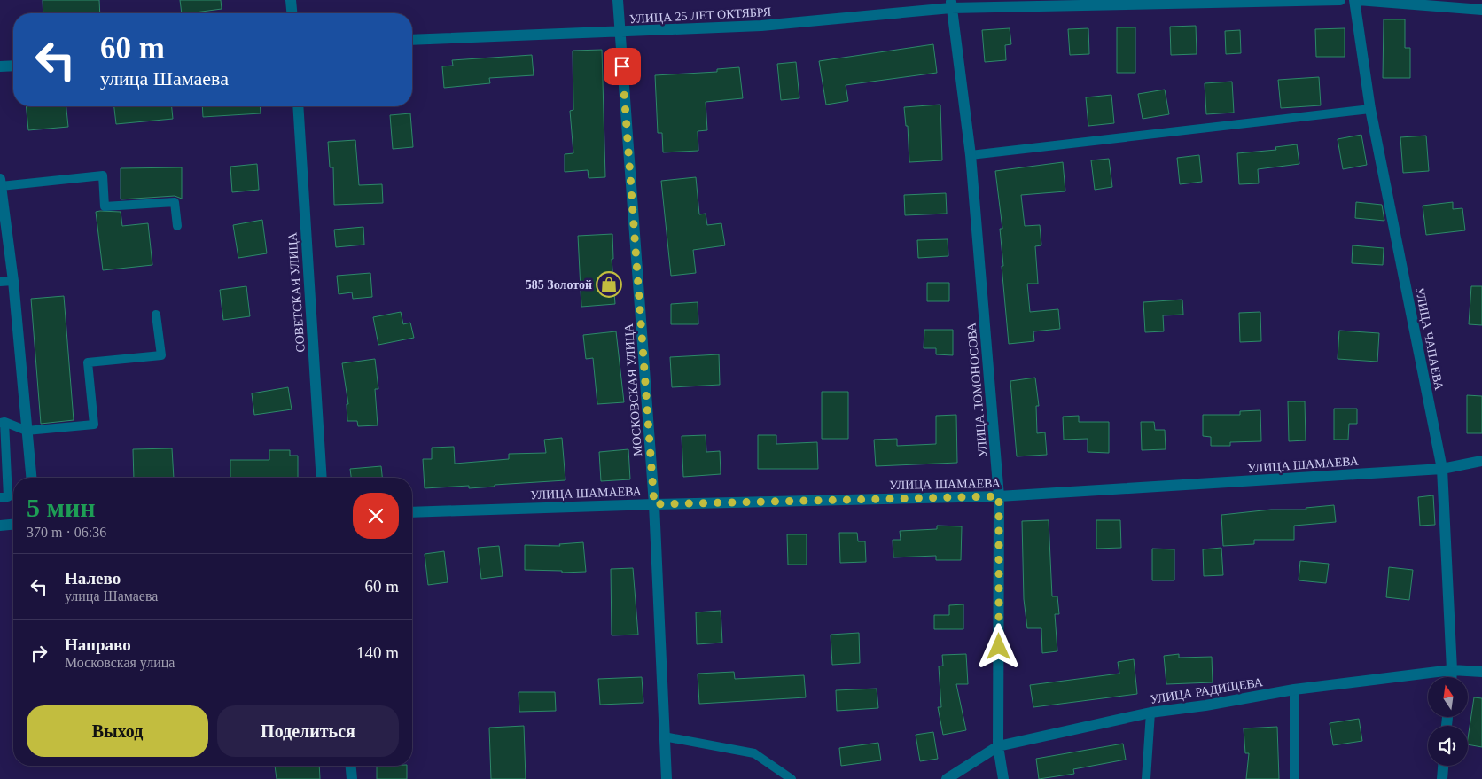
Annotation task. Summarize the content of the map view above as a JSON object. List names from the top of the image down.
{
  "streets": {
    "street": [
      "УЛИЦА 25 ЛЕТ ОКТЯБРЯ",
      "СОВЕТСКАЯ УЛИЦА",
      "УЛИЦА ЧАПАЕВА",
      "МОСКОВСКАЯ УЛИЦА",
      "УЛИЦА ЛОМОНОСОВА",
      "УЛИЦА ШАМАЕВА",
      "УЛИЦА РАДИЩЕВА"
    ]
  },
  "crossings": [
    ["УЛИЦА 25 ЛЕТ ОКТЯБРЯ", "МОСКОВСКАЯ УЛИЦА"],
    ["УЛИЦА 25 ЛЕТ ОКТЯБРЯ", "УЛИЦА ЛОМОНОСОВА"],
    ["УЛИЦА ЧАПАЕВА", "УЛИЦА ШАМАЕВА"],
    ["УЛИЦА ЧАПАЕВА", "УЛИЦА РАДИЩЕВА"],
    ["МОСКОВСКАЯ УЛИЦА", "УЛИЦА ШАМАЕВА"],
    ["УЛИЦА ЛОМОНОСОВА", "УЛИЦА ШАМАЕВА"],
    ["УЛИЦА ЛОМОНОСОВА", "УЛИЦА РАДИЩЕВА"]
  ],
  "places": {
    "shop": ["585 Золотой"]
  },
  "north": "top",
  "page": {
    "turn": ["60 m", "улица Шамаева"],
    "heading": ["5 мин", "370 m · 06:36"],
    "list": [
      {
        "name": "Налево",
        "note": "улица Шамаева",
        "value": "60 m"
      },
      {
        "name": "Направо",
        "note": "Московская улица",
        "value": "140 m"
      }
    ],
    "buttons": ["Выход", "Поделиться"]
  }
}
